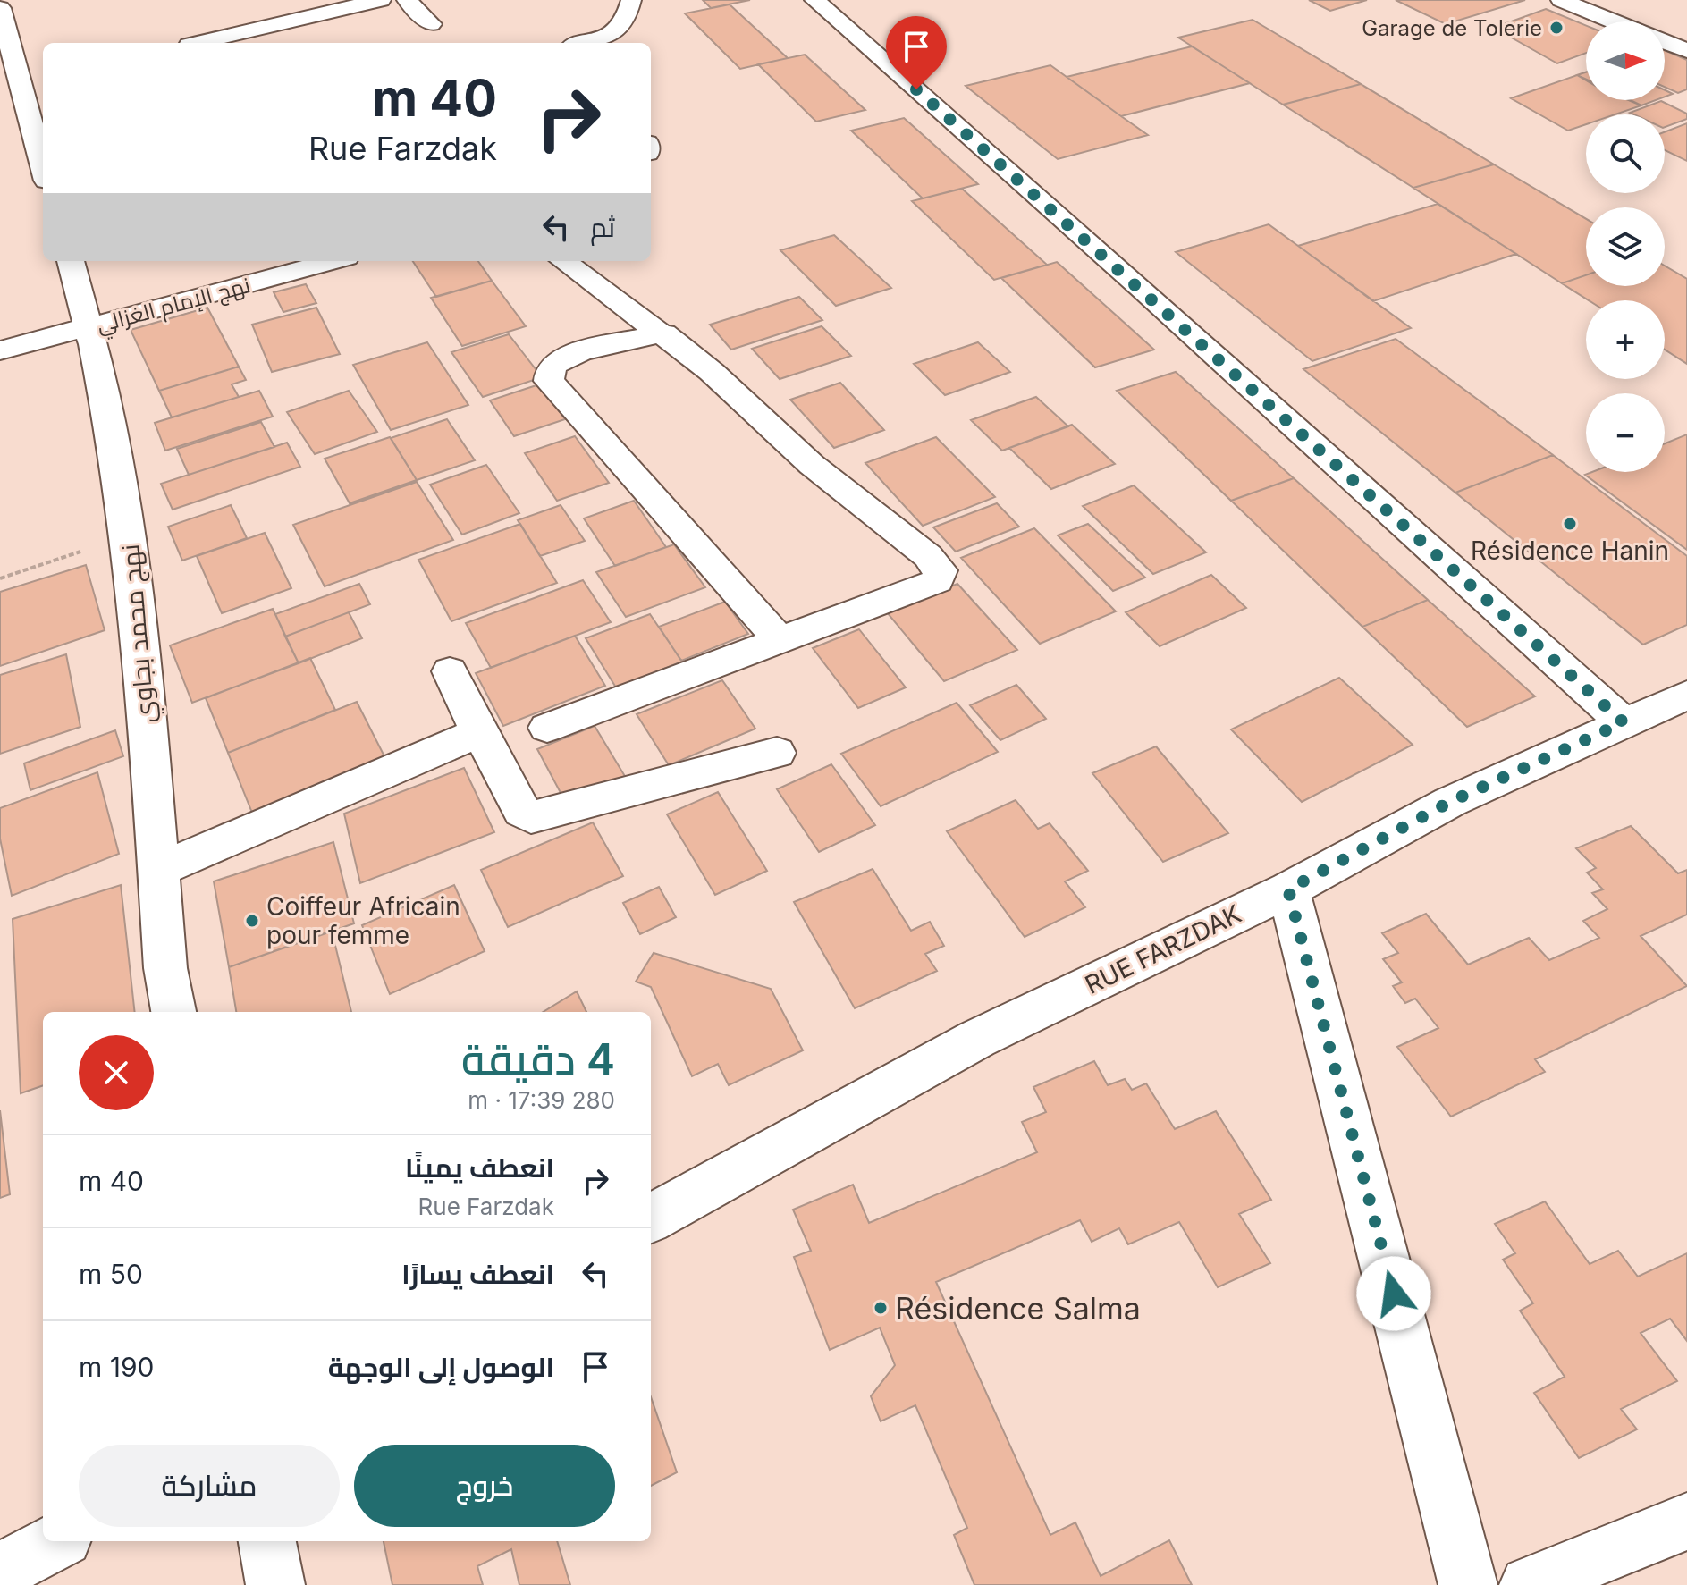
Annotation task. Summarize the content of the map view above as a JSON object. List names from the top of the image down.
{
  "streets": {
    "street": ["نهج الإمام الغزالي", "نهج محمد بجاوي", "RUE FARZDAK"]
  },
  "crossings": [
    ["نهج الإمام الغزالي", "نهج محمد بجاوي"]
  ],
  "places": [
    "Garage de Tolerie",
    "Résidence Hanin",
    "Coiffeur Africain pour femme",
    "Résidence Salma"
  ],
  "north": "right",
  "page": {
    "map_buttons": ["+", "−"],
    "turn": ["40 m", "Rue Farzdak"],
    "then": "ثم",
    "heading": ["4 دقيقة", "280 m · 17:39"],
    "list": [
      {
        "name": "انعطف يمينًا",
        "note": "Rue Farzdak",
        "value": "40 m"
      },
      {
        "name": "انعطف يسارًا",
        "value": "50 m"
      },
      {
        "name": "الوصول إلى الوجهة",
        "value": "190 m"
      }
    ],
    "buttons": ["خروج", "مشاركة"]
  }
}
